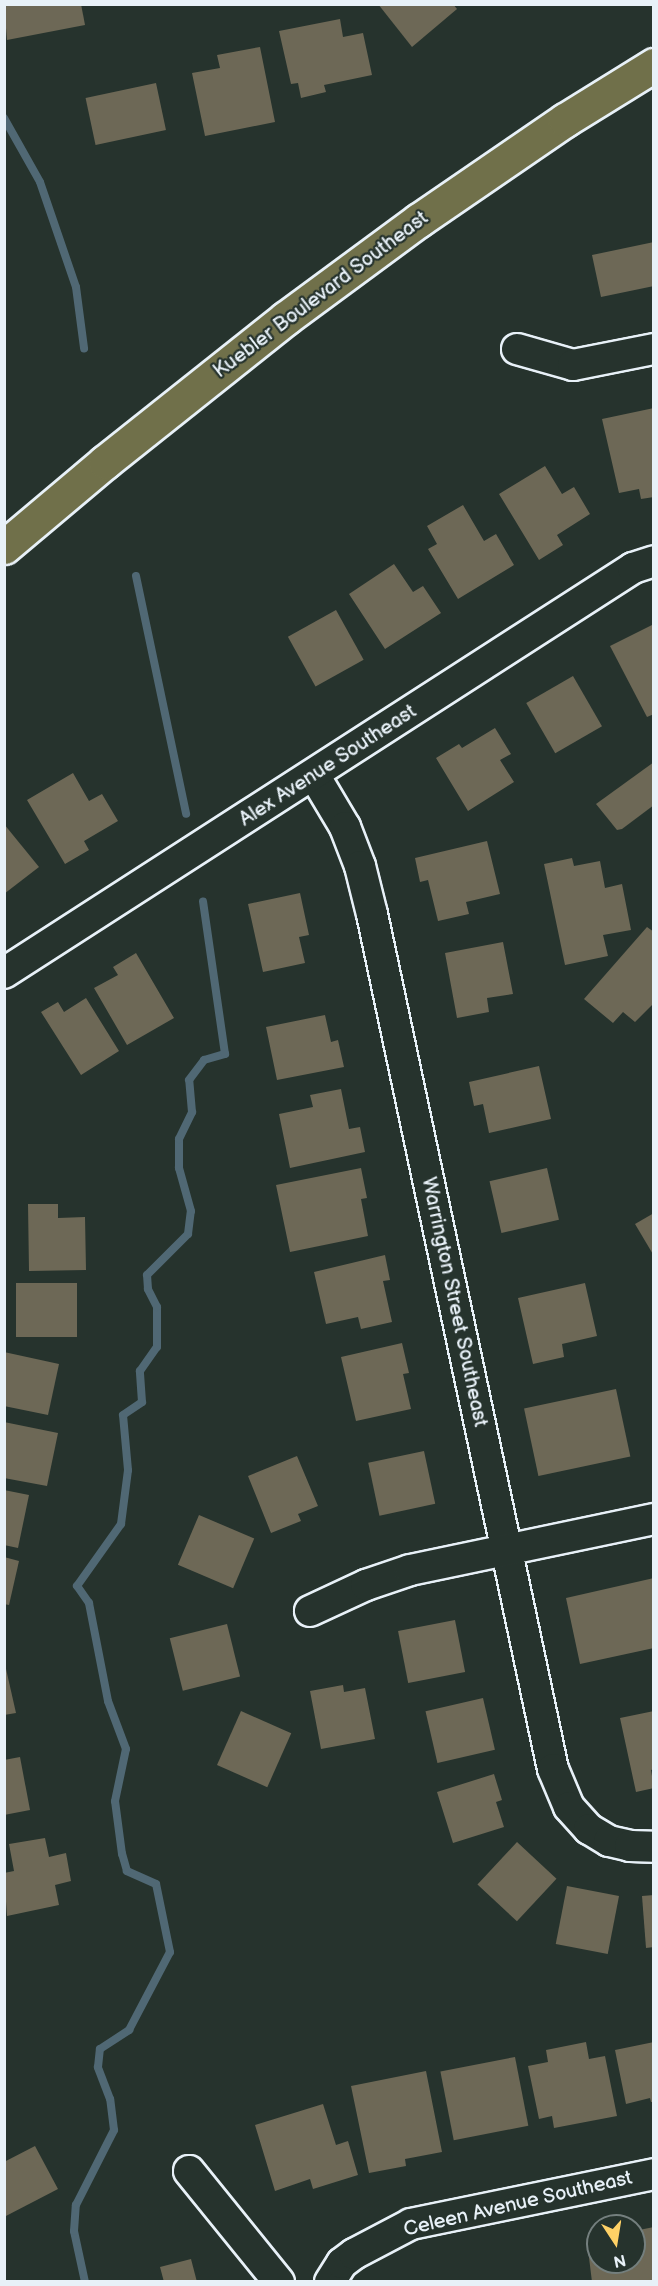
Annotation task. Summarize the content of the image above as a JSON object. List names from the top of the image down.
{
  "streets": {
    "main road": ["Kuebler Boulevard Southeast"],
    "street": ["Alex Avenue Southeast", "Warrington Street Southeast", "Celeen Avenue Southeast"]
  },
  "crossings": [
    ["Alex Avenue Southeast", "Warrington Street Southeast"]
  ],
  "north": "bottom"
}
